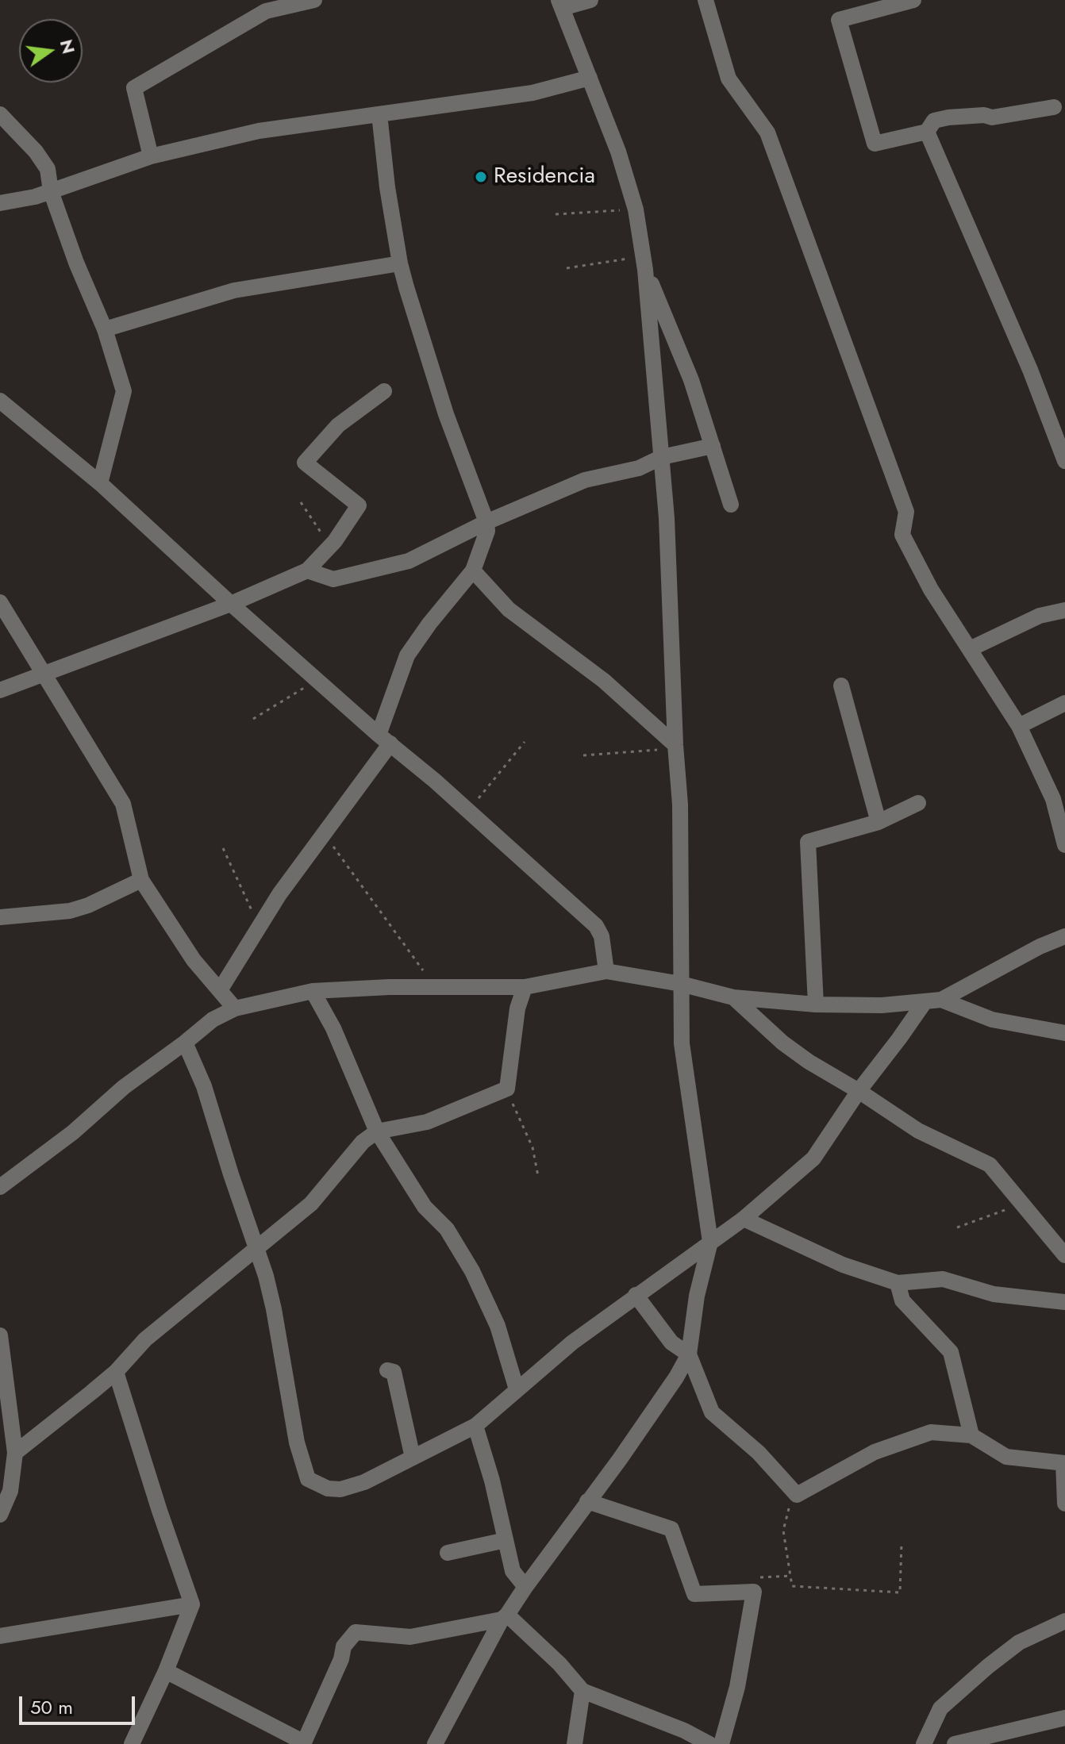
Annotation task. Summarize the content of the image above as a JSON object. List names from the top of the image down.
{
  "places": ["Residencia"],
  "scale_bar": "50 m",
  "north": "right"
}
